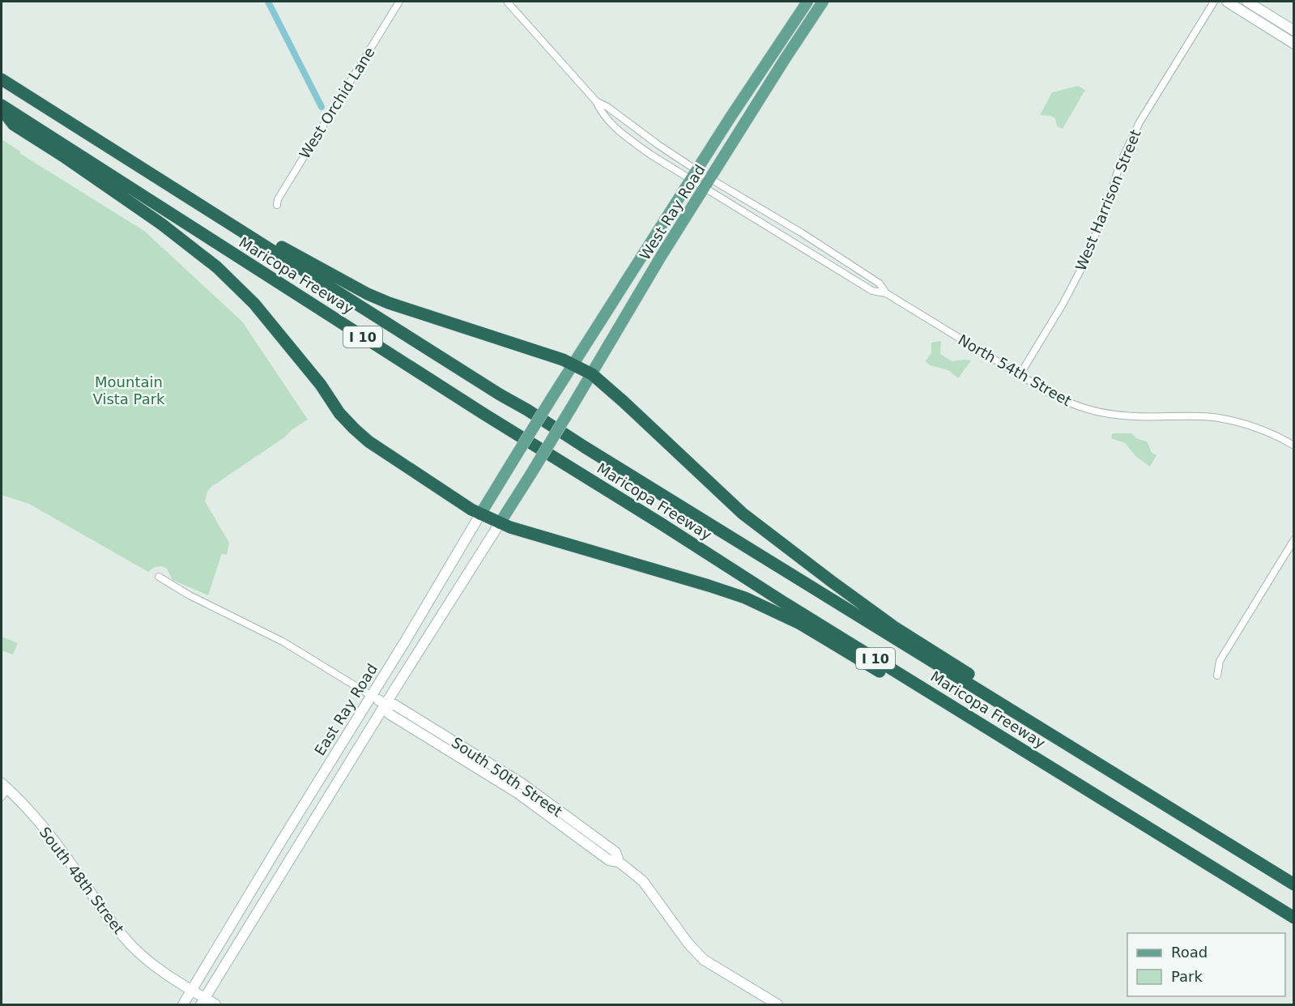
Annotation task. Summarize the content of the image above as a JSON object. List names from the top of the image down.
{
  "streets": {
    "highway": ["Maricopa Freeway", "I 10"],
    "main road": [
      "West Ray Road",
      "East Ray Road",
      "South 50th Street",
      "South 48th Street"
    ],
    "street": ["West Orchid Lane", "West Harrison Street", "North 54th Street"]
  },
  "crossings": [
    ["West Harrison Street", "North 54th Street"],
    ["West Ray Road", "North 54th Street"],
    ["West Ray Road", "East Ray Road"],
    ["East Ray Road", "South 50th Street"],
    ["East Ray Road", "South 48th Street"]
  ],
  "parks": ["Mountain Vista Park"],
  "legend": ["Road", "Park"]
}
